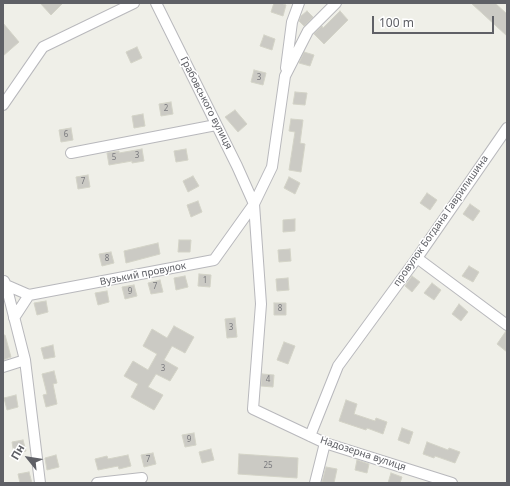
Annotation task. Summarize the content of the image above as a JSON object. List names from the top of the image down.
{
  "streets": {
    "street": [
      "Грабовського вулиця",
      "провулок Богдана Гаврилишина",
      "Вузький провулок",
      "Надозерна вулиця"
    ]
  },
  "crossings": [
    ["Грабовського вулиця", "Вузький провулок"],
    ["Грабовського вулиця", "Надозерна вулиця"],
    ["провулок Богдана Гаврилишина", "Надозерна вулиця"],
    ["Вузький провулок", "Надозерна вулиця"]
  ],
  "house_numbers": [
    "3",
    "2",
    "6",
    "3",
    "5",
    "7",
    "8",
    "1",
    "7",
    "9",
    "8",
    "3",
    "3",
    "4",
    "9",
    "7",
    "25"
  ],
  "scale_bar": "100 m",
  "north": "top left"
}
